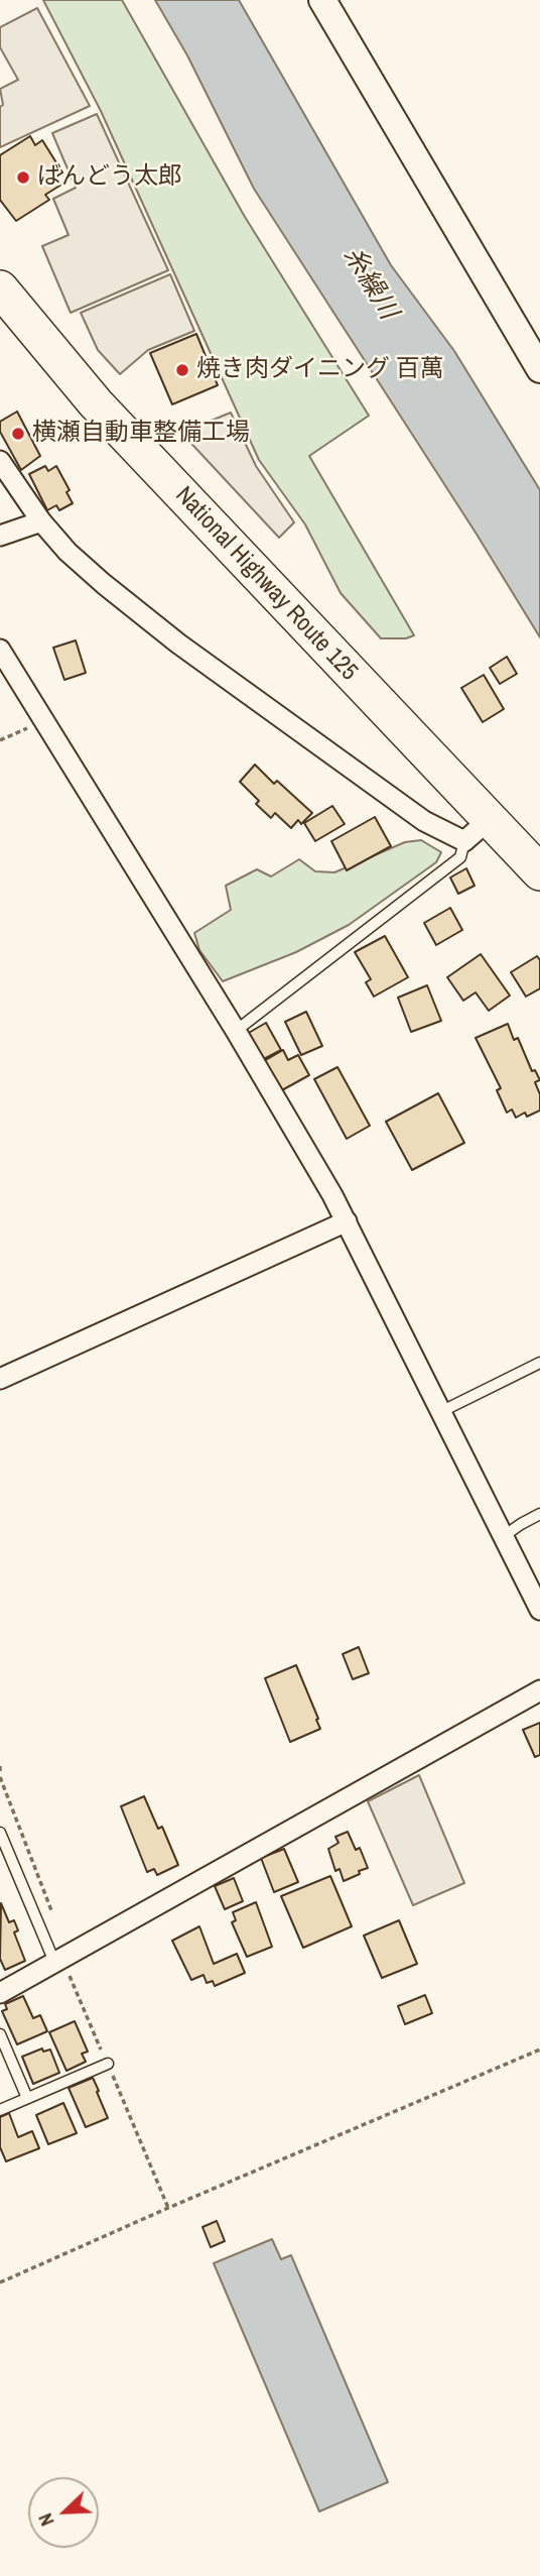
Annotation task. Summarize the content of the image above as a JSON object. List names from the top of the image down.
{
  "streets": {
    "highway": ["National Highway Route 125"]
  },
  "water": ["糸繰川"],
  "places": ["ばんどう太郎", "焼き肉ダイニング 百萬", "横瀬自動車整備工場"],
  "north": "bottom left"
}
